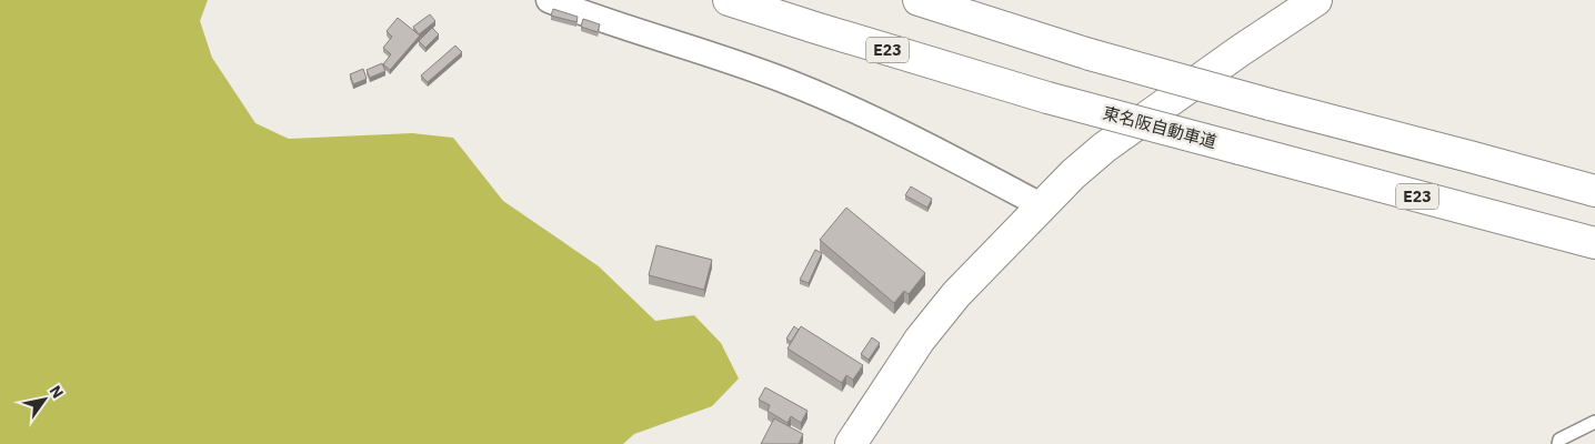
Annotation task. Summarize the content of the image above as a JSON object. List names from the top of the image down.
{
  "streets": {
    "main road": ["E23", "東名阪自動車道"]
  },
  "north": "top right"
}
